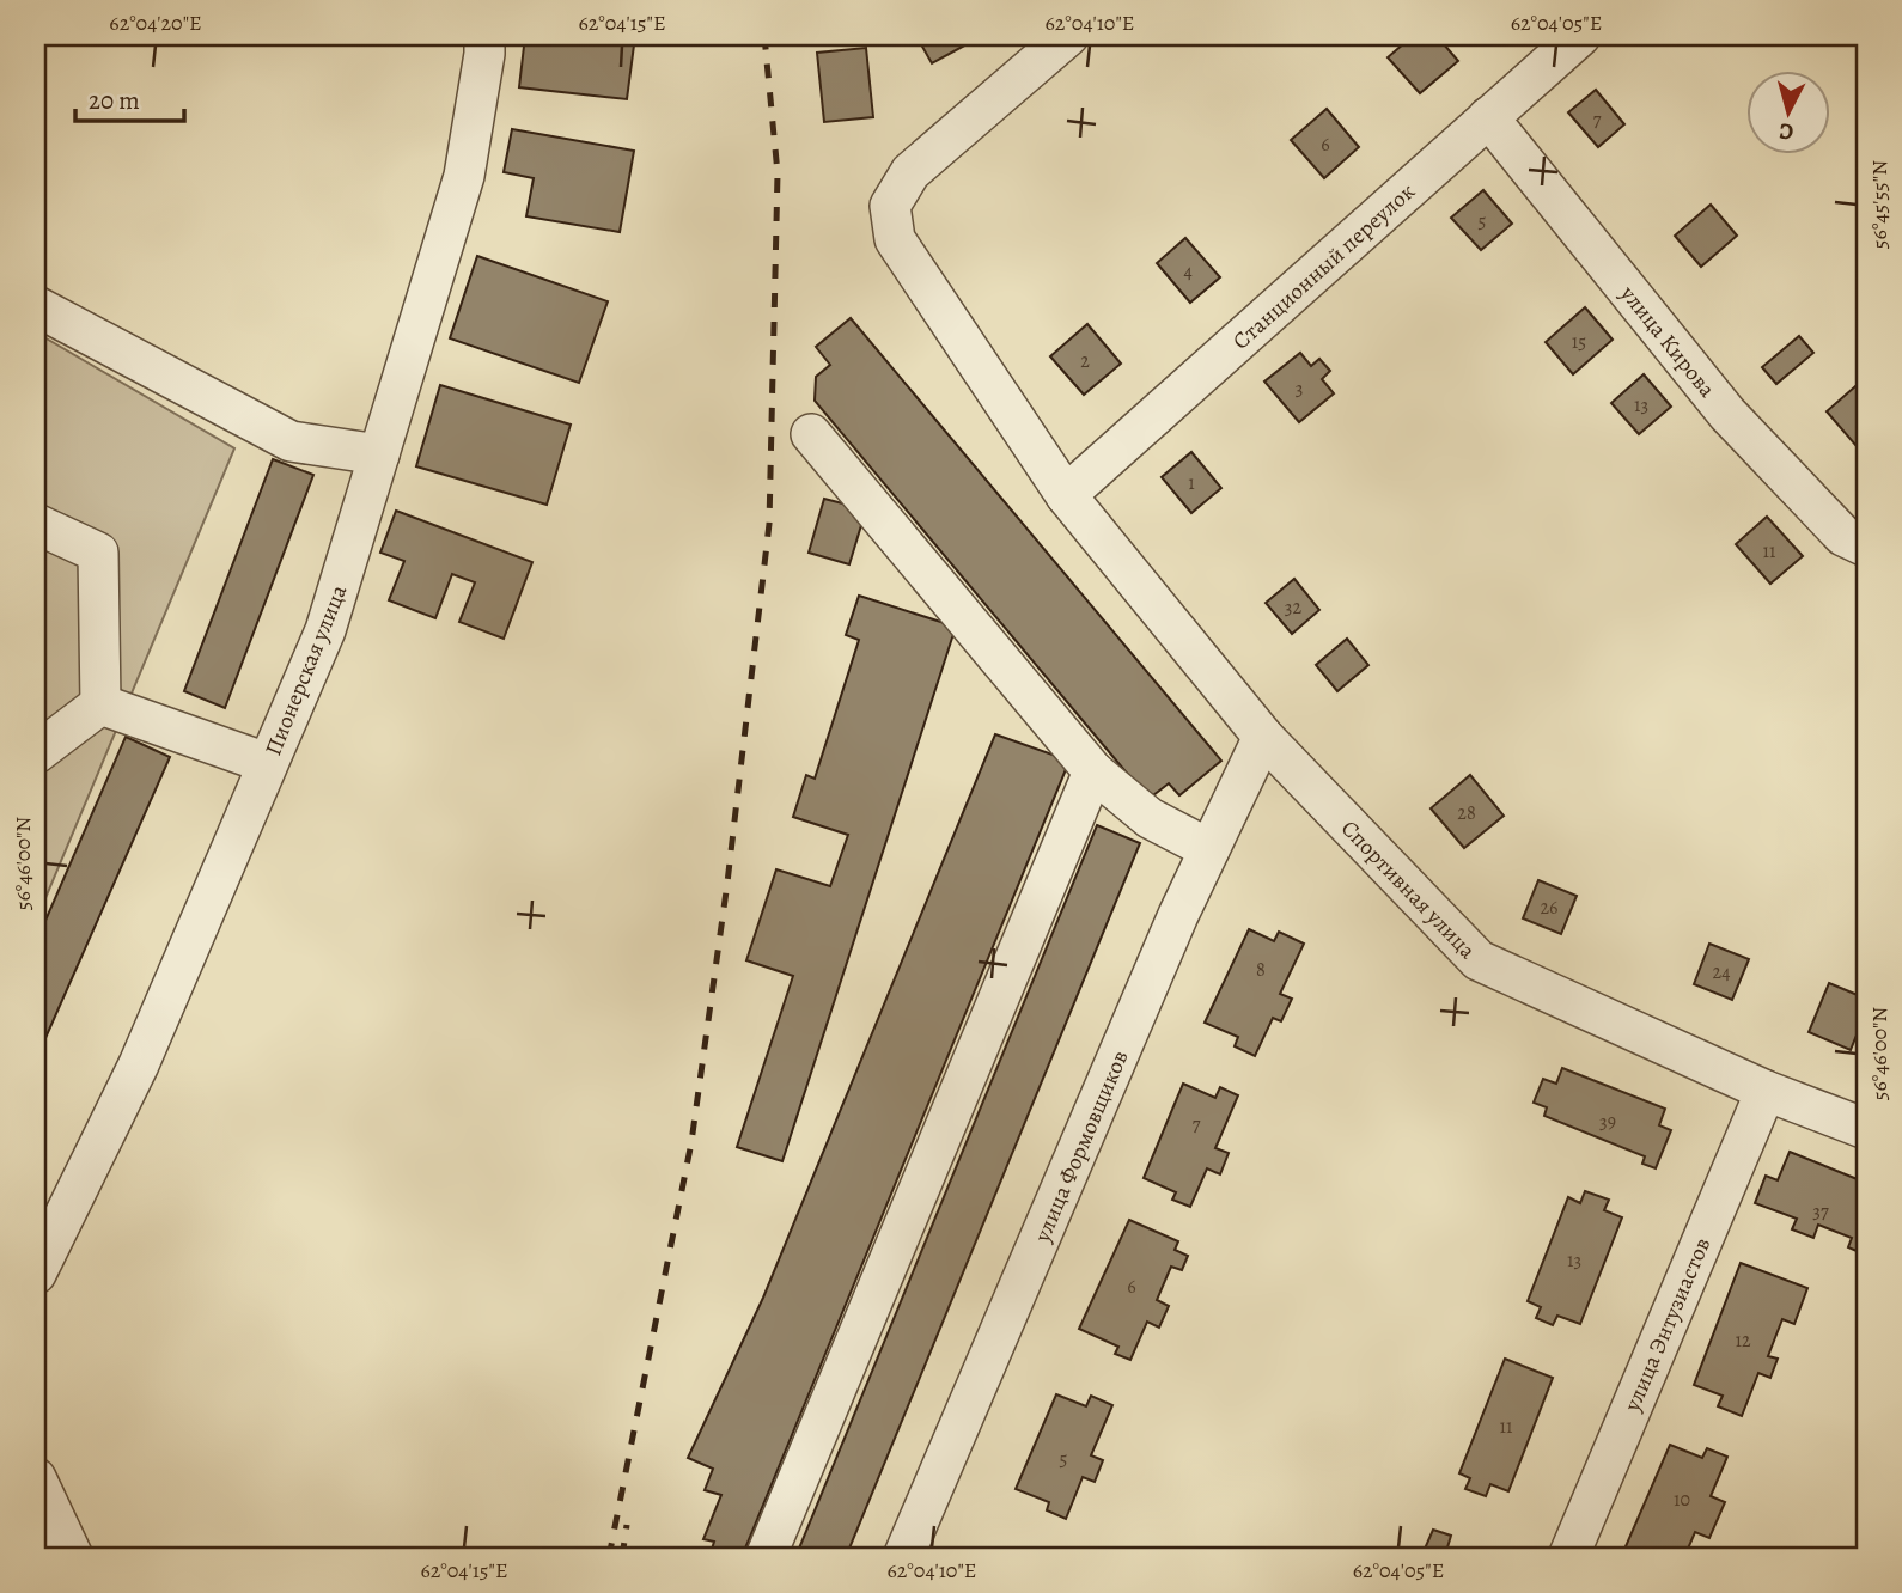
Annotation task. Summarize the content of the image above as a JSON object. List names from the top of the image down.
{
  "streets": {
    "street": [
      "Станционный переулок",
      "улица Кирова",
      "Пионерская улица",
      "Спортивная улица",
      "улица Формовщиков",
      "улица Энтузиастов"
    ]
  },
  "crossings": [
    ["Станционный переулок", "улица Кирова"],
    ["Станционный переулок", "Спортивная улица"],
    ["Спортивная улица", "улица Формовщиков"],
    ["Спортивная улица", "улица Энтузиастов"]
  ],
  "house_numbers": [
    "7",
    "6",
    "5",
    "4",
    "15",
    "2",
    "3",
    "13",
    "1",
    "11",
    "32",
    "28",
    "26",
    "8",
    "24",
    "39",
    "7",
    "37",
    "13",
    "6",
    "12",
    "11",
    "5",
    "10"
  ],
  "scale_bar": "20 m",
  "north": "bottom",
  "coordinates": [
    "62°04'20\"E",
    "62°04'15\"E",
    "62°04'10\"E",
    "62°04'05\"E",
    "56°45'55\"N",
    "56°46'00\"N"
  ]
}
